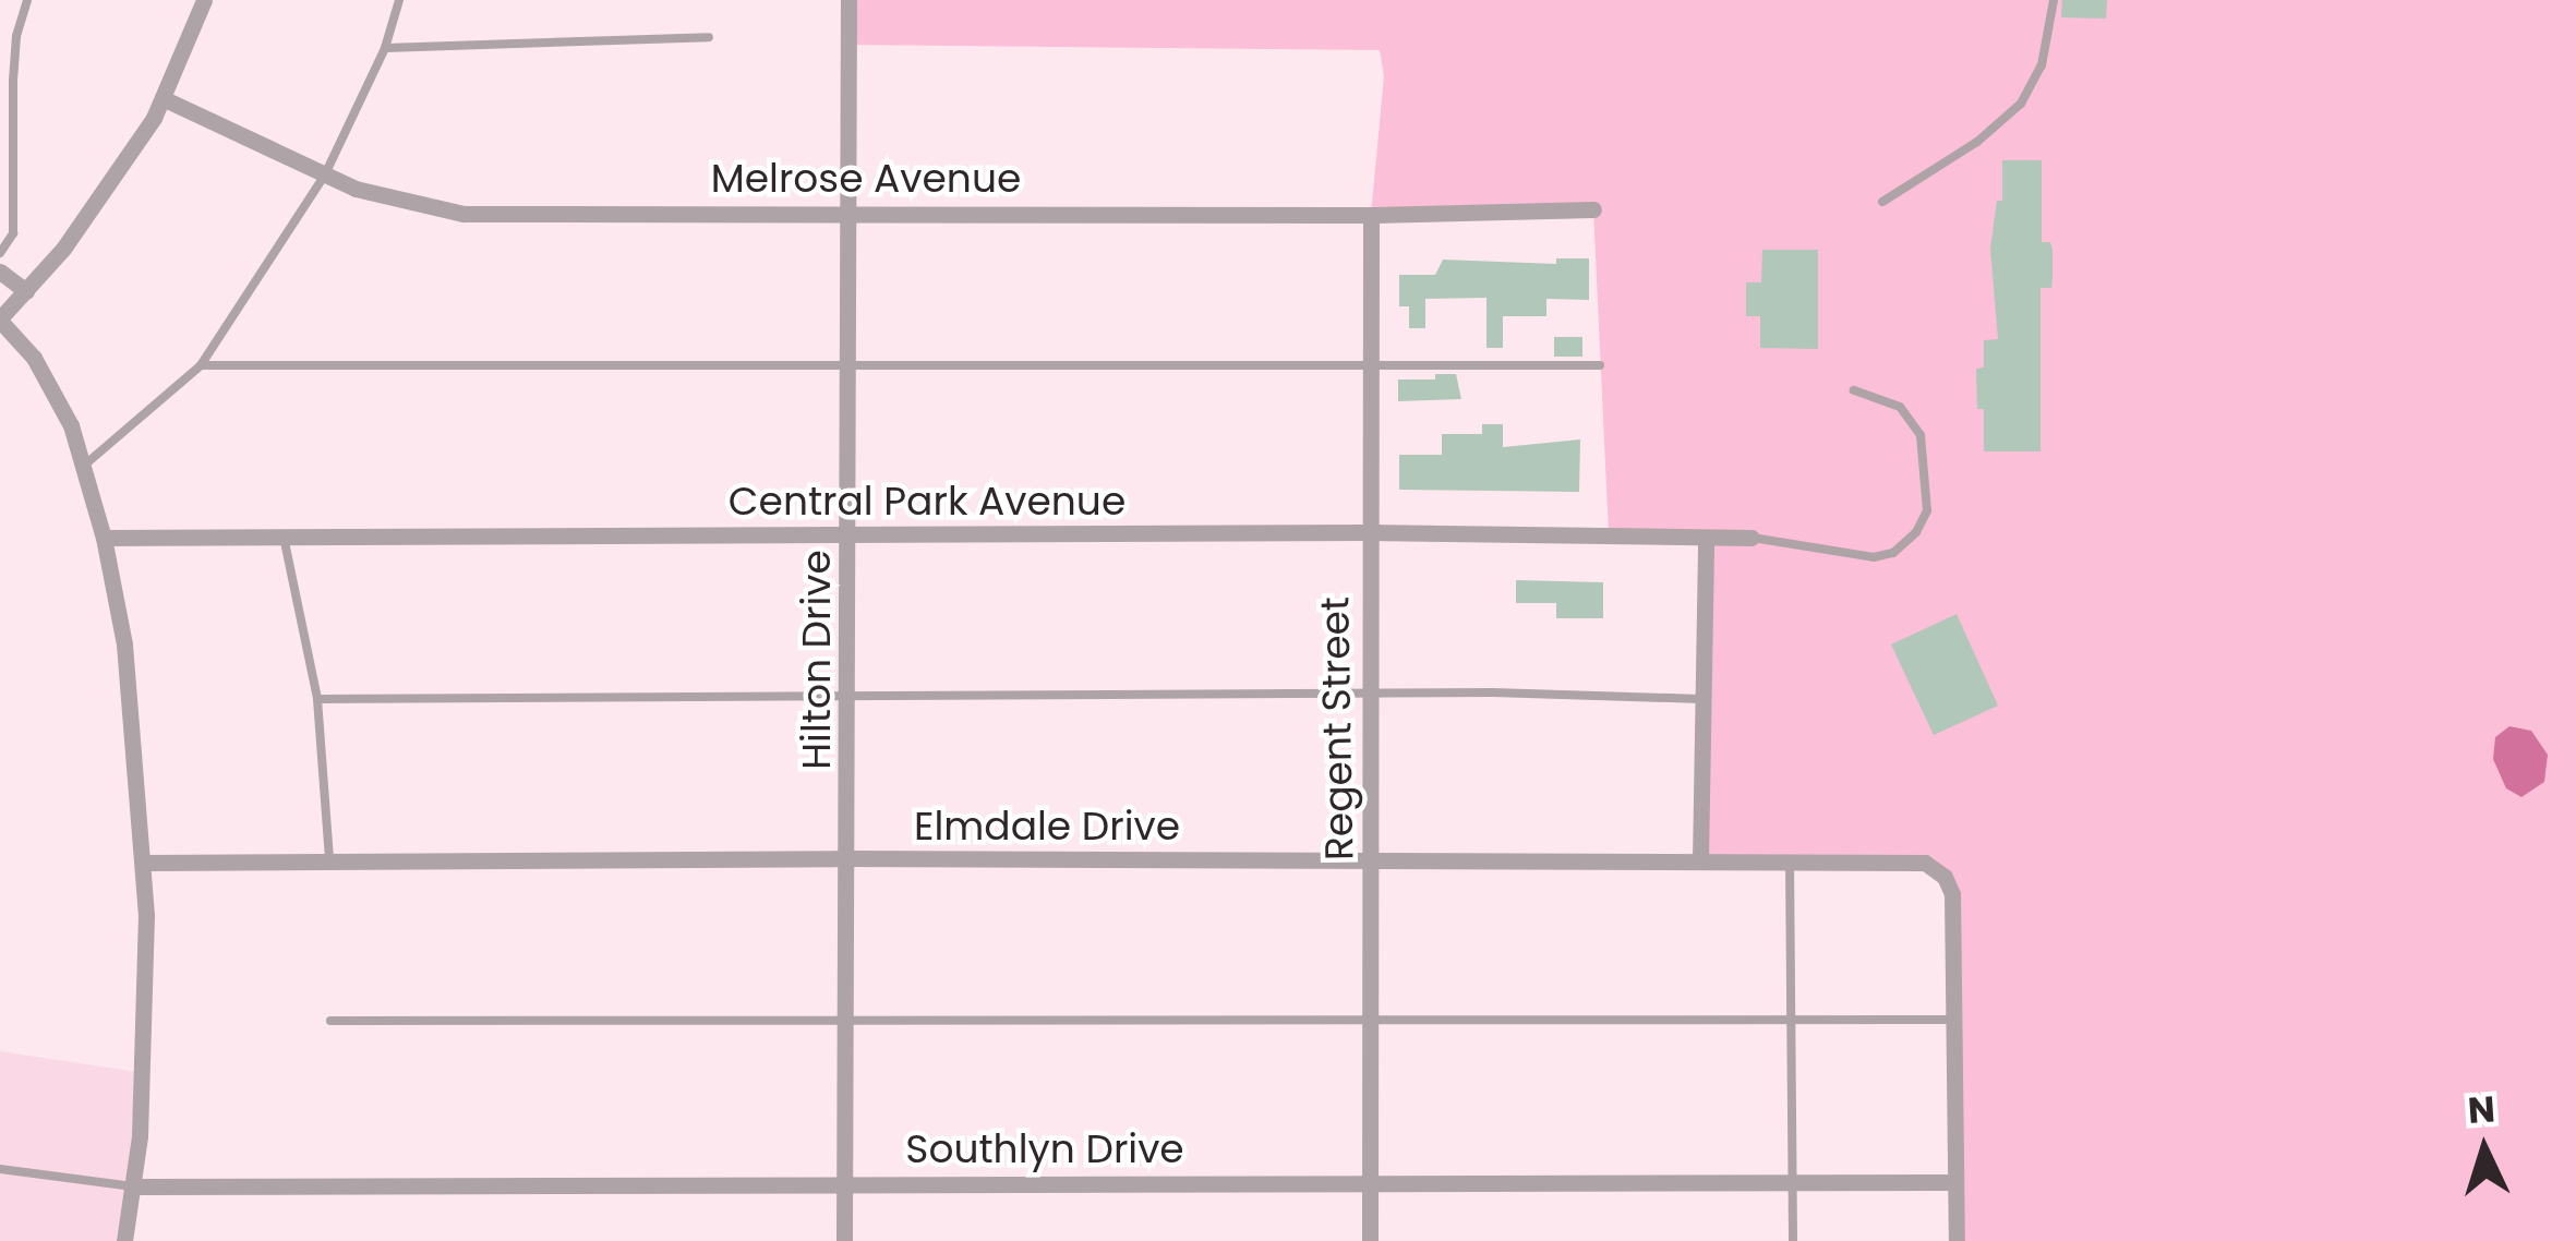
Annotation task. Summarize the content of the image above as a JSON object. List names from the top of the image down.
{
  "streets": {
    "street": [
      "Melrose Avenue",
      "Central Park Avenue",
      "Hilton Drive",
      "Regent Street",
      "Elmdale Drive",
      "Southlyn Drive"
    ]
  },
  "crossings": [
    ["Melrose Avenue", "Hilton Drive"],
    ["Melrose Avenue", "Regent Street"],
    ["Central Park Avenue", "Hilton Drive"],
    ["Central Park Avenue", "Regent Street"],
    ["Hilton Drive", "Elmdale Drive"],
    ["Hilton Drive", "Southlyn Drive"],
    ["Regent Street", "Elmdale Drive"],
    ["Regent Street", "Southlyn Drive"]
  ],
  "north": "top"
}
